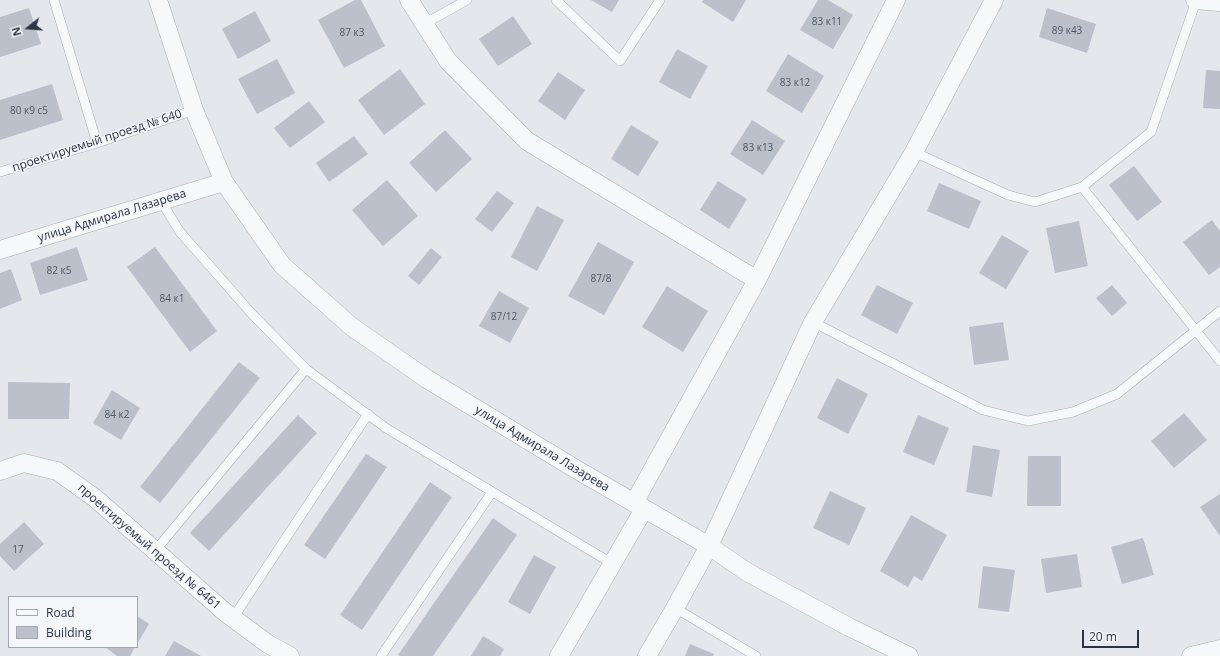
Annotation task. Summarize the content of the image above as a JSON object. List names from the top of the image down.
{
  "streets": {
    "street": ["улица Адмирала Лазарева", "проектируемый проезд № 6461"],
    "lane": ["проектируемый проезд № 640"]
  },
  "crossings": [
    ["проектируемый проезд № 640", "улица Адмирала Лазарева"]
  ],
  "house_numbers": [
    "83 к11",
    "89 к43",
    "87 к3",
    "83 к12",
    "80 к9 с5",
    "83 к13",
    "82 к5",
    "87/8",
    "84 к1",
    "87/12",
    "84 к2",
    "17"
  ],
  "legend": ["Road", "Building"],
  "scale_bar": "20 m",
  "north": "left"
}
